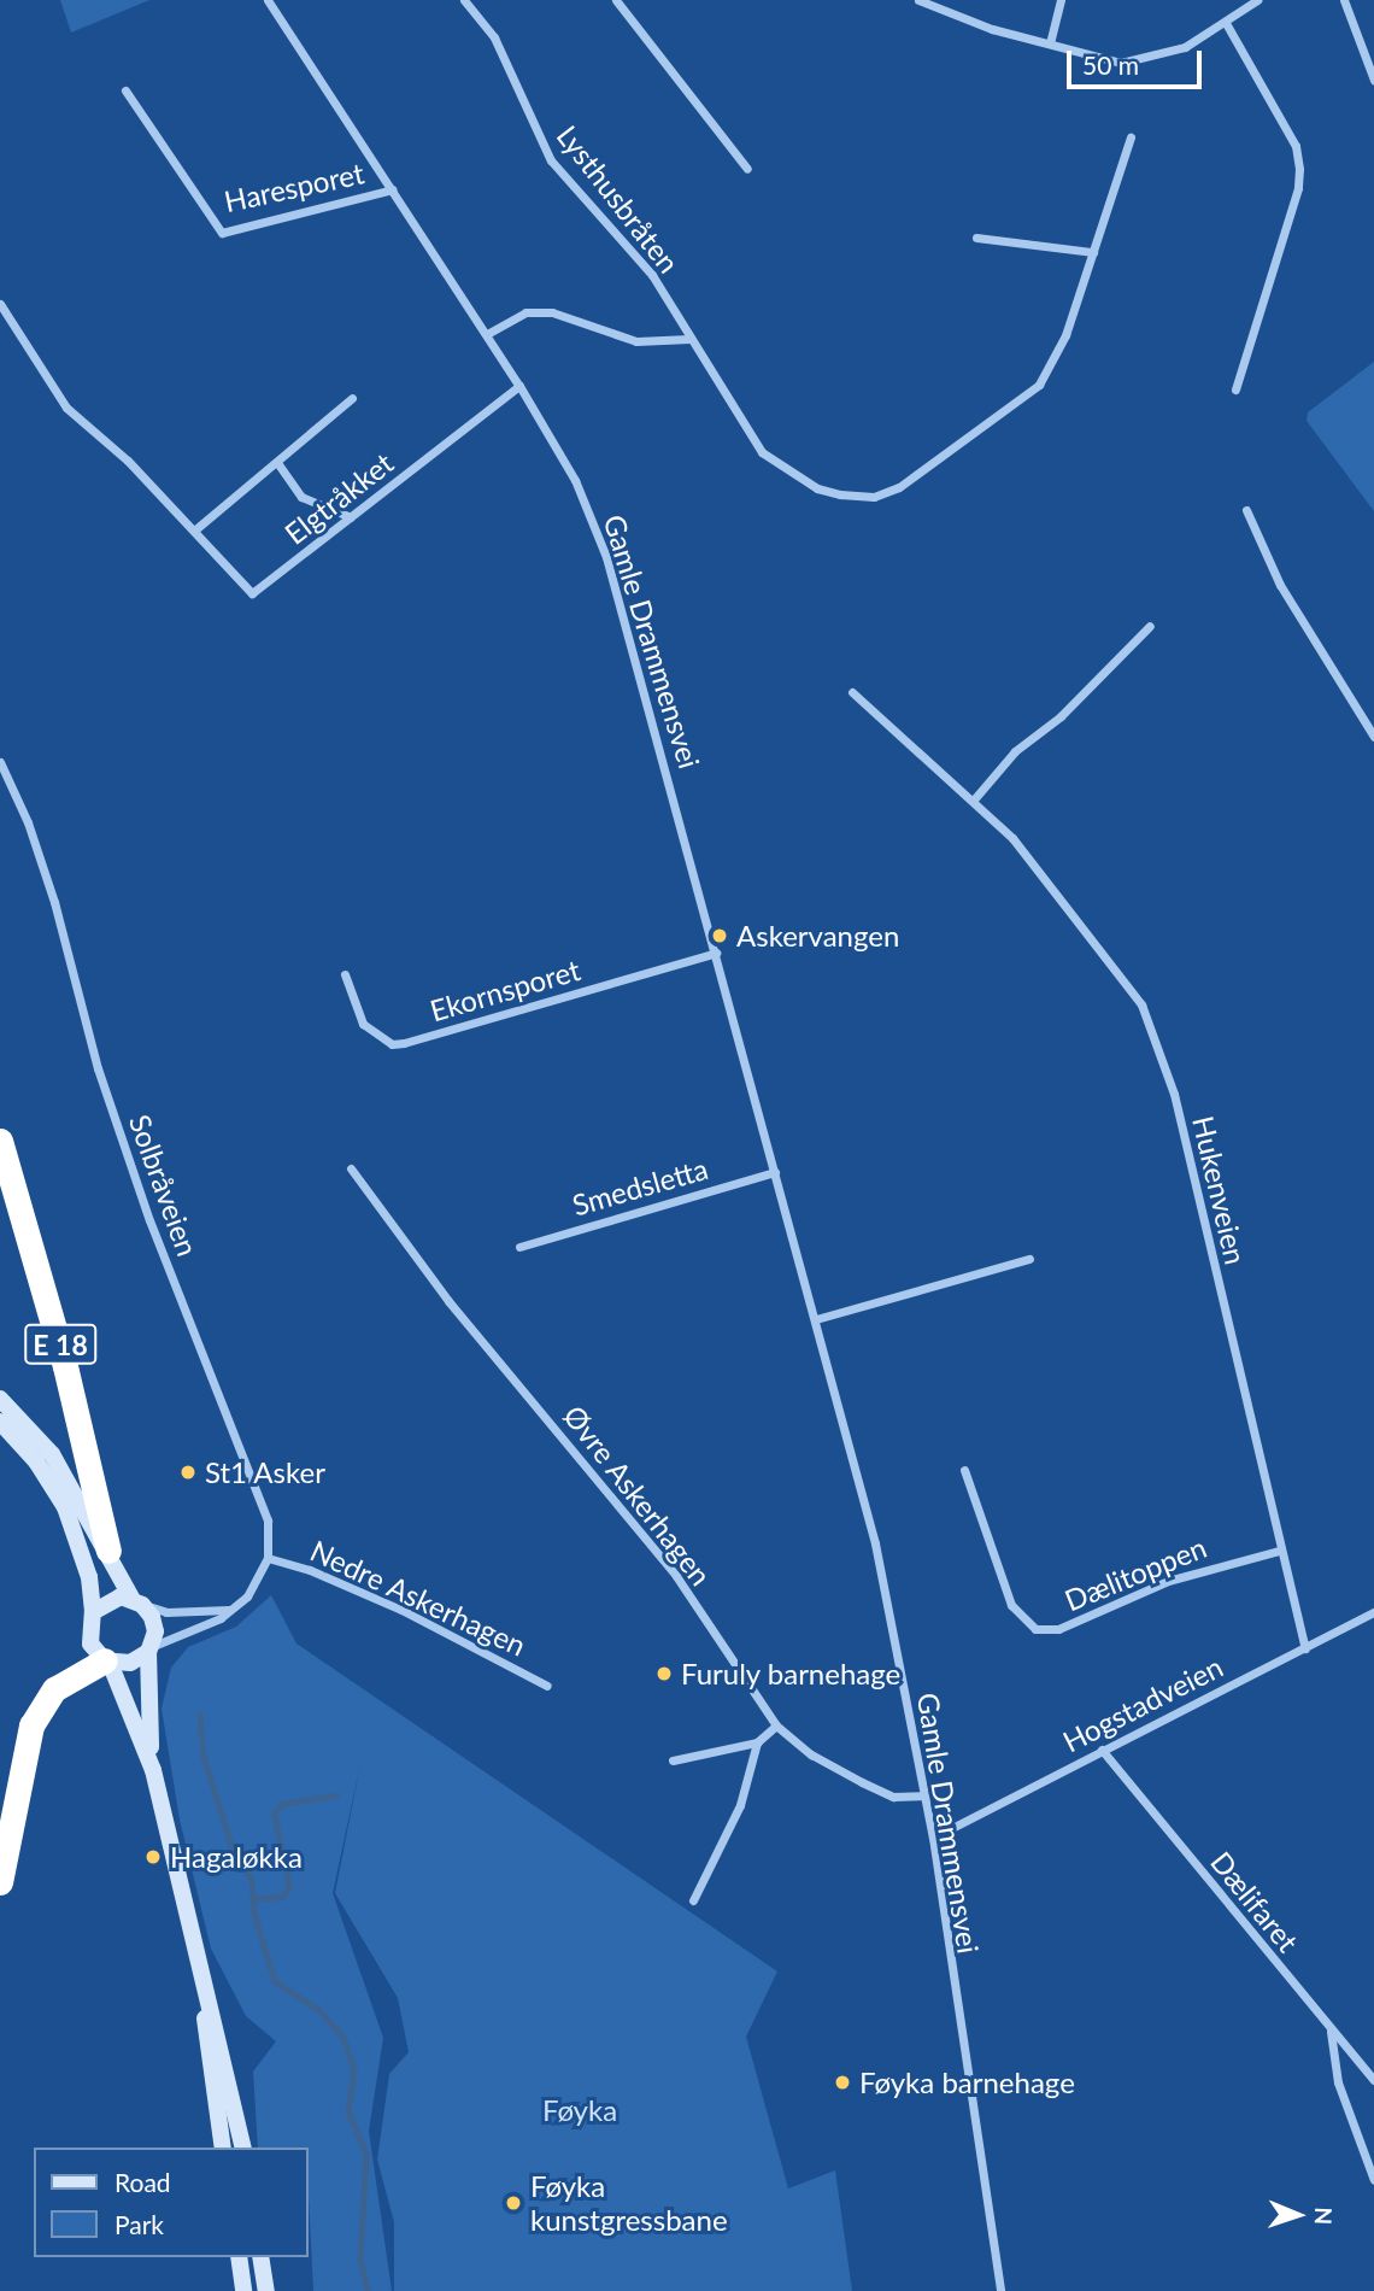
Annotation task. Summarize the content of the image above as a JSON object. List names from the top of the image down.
{
  "streets": {
    "highway": ["E 18"],
    "street": [
      "Haresporet",
      "Lysthusbråten",
      "Elgtråkket",
      "Gamle Drammensvei",
      "Ekornsporet",
      "Solbråveien",
      "Smedsletta",
      "Hukenveien",
      "Øvre Askerhagen",
      "Dælitoppen",
      "Nedre Askerhagen",
      "Hogstadveien",
      "Dælifaret"
    ]
  },
  "crossings": [
    ["Haresporet", "Gamle Drammensvei"],
    ["Elgtråkket", "Gamle Drammensvei"],
    ["Gamle Drammensvei", "Ekornsporet"],
    ["Gamle Drammensvei", "Smedsletta"],
    ["Gamle Drammensvei", "Øvre Askerhagen"],
    ["Gamle Drammensvei", "Hogstadveien"],
    ["Solbråveien", "Nedre Askerhagen"],
    ["Hukenveien", "Dælitoppen"],
    ["Hukenveien", "Hogstadveien"],
    ["Hogstadveien", "Dælifaret"]
  ],
  "parks": ["Føyka"],
  "places": [
    "Askervangen",
    "St1 Asker",
    "Furuly barnehage",
    "Hagaløkka",
    "Føyka barnehage",
    "Føyka kunstgressbane"
  ],
  "legend": ["Road", "Park"],
  "scale_bar": "50 m",
  "north": "right"
}
